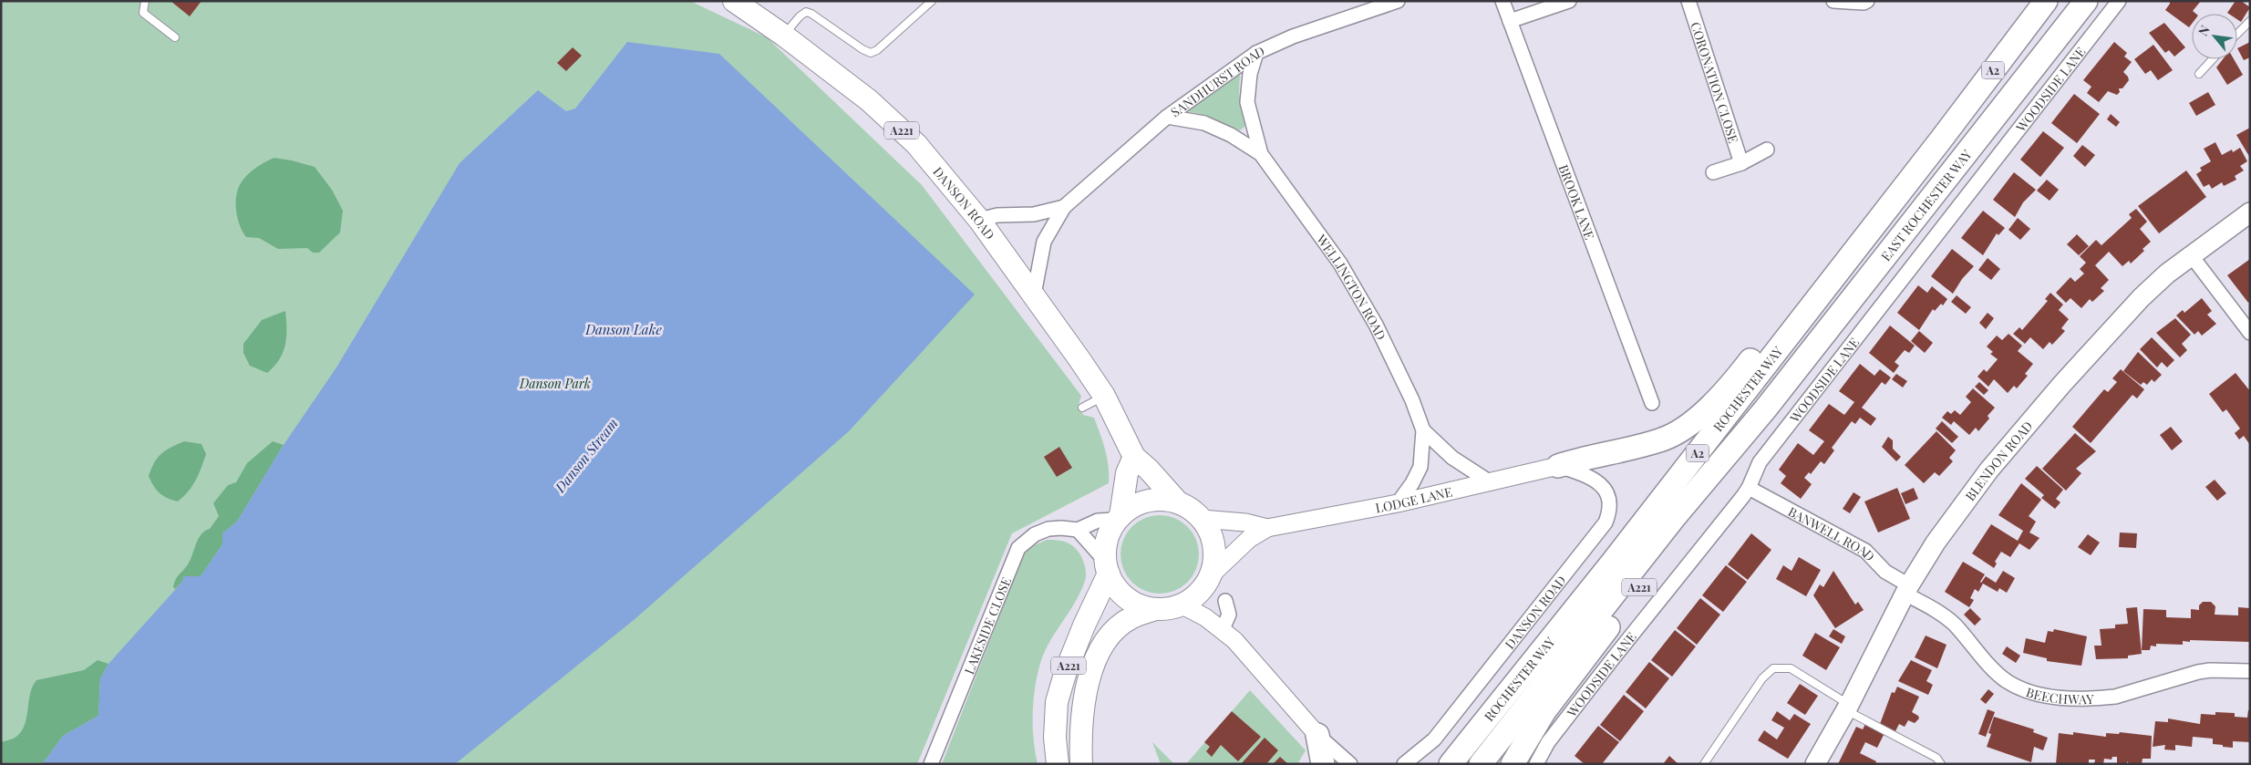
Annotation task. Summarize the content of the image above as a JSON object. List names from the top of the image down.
{
  "streets": {
    "highway": [
      "A2",
      "A221",
      "EAST ROCHESTER WAY",
      "ROCHESTER WAY"
    ],
    "main road": ["DANSON ROAD", "BLENDON ROAD"],
    "street": [
      "SANDHURST ROAD",
      "CORONATION CLOSE",
      "WOODSIDE LANE",
      "BROOK LANE",
      "WELLINGTON ROAD",
      "LODGE LANE",
      "BANWELL ROAD",
      "LAKESIDE CLOSE",
      "BEECHWAY"
    ]
  },
  "crossings": [
    ["A2", "ROCHESTER WAY"],
    ["SANDHURST ROAD", "DANSON ROAD"],
    ["SANDHURST ROAD", "WELLINGTON ROAD"],
    ["WOODSIDE LANE", "BANWELL ROAD"],
    ["A221", "DANSON ROAD"],
    ["A221", "EAST ROCHESTER WAY"],
    ["A221", "ROCHESTER WAY"],
    ["A221", "LODGE LANE"],
    ["A221", "LAKESIDE CLOSE"],
    ["DANSON ROAD", "LODGE LANE"],
    ["DANSON ROAD", "LAKESIDE CLOSE"],
    ["EAST ROCHESTER WAY", "ROCHESTER WAY"],
    ["WELLINGTON ROAD", "LODGE LANE"],
    ["BLENDON ROAD", "BANWELL ROAD"],
    ["BLENDON ROAD", "BEECHWAY"],
    ["LODGE LANE", "LAKESIDE CLOSE"],
    ["BANWELL ROAD", "BEECHWAY"]
  ],
  "water": ["Danson Lake", "Danson Stream"],
  "parks": ["Danson Park"],
  "north": "top left"
}
